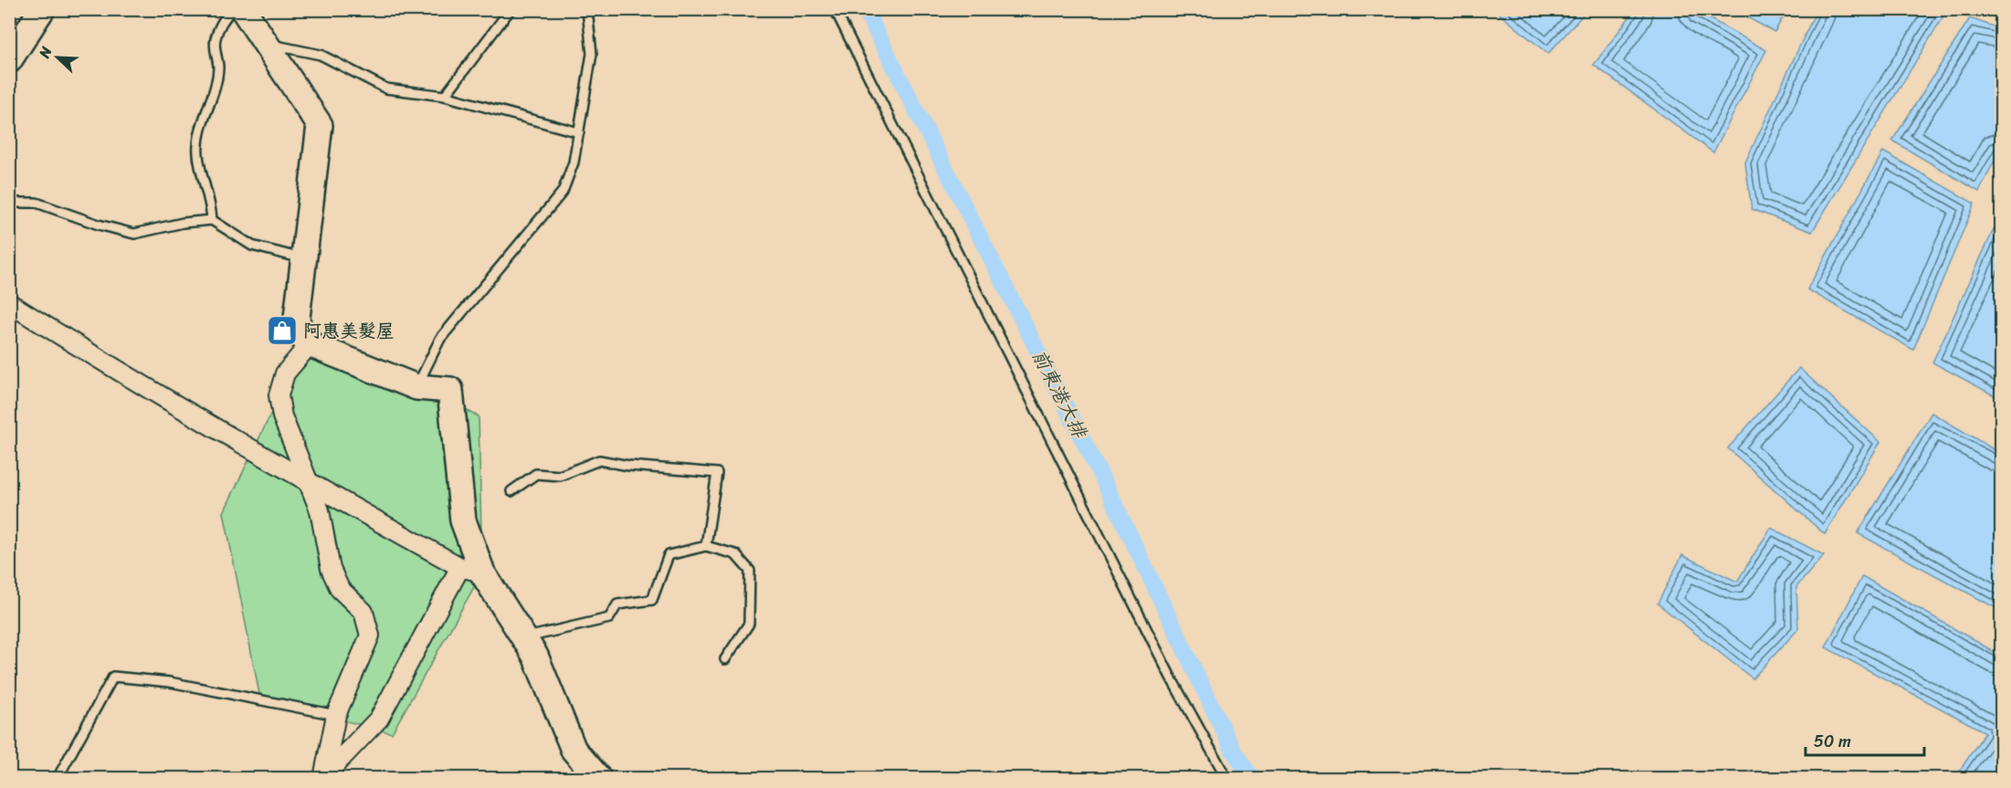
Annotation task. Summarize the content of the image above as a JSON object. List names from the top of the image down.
{
  "water": ["前東港大排"],
  "places": {
    "shop": ["阿惠美髮屋"]
  },
  "scale_bar": "50 m",
  "north": "top left"
}
